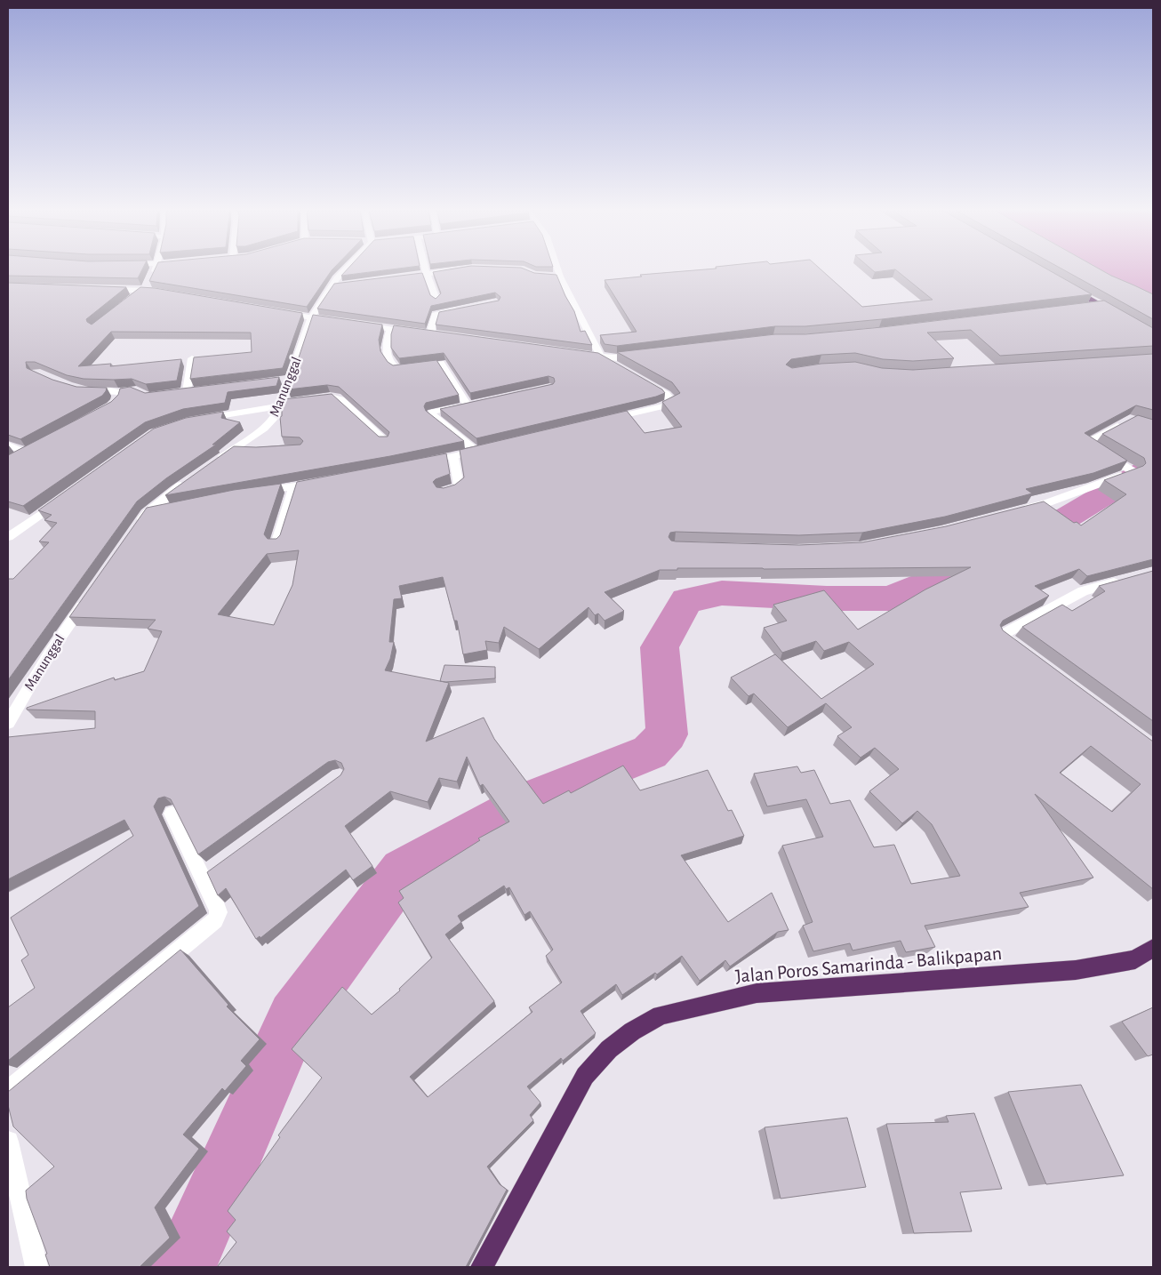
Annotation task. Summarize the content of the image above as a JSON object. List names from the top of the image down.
{
  "streets": {
    "highway": ["Jalan Poros Samarinda - Balikpapan"],
    "street": ["Manunggal"]
  }
}
